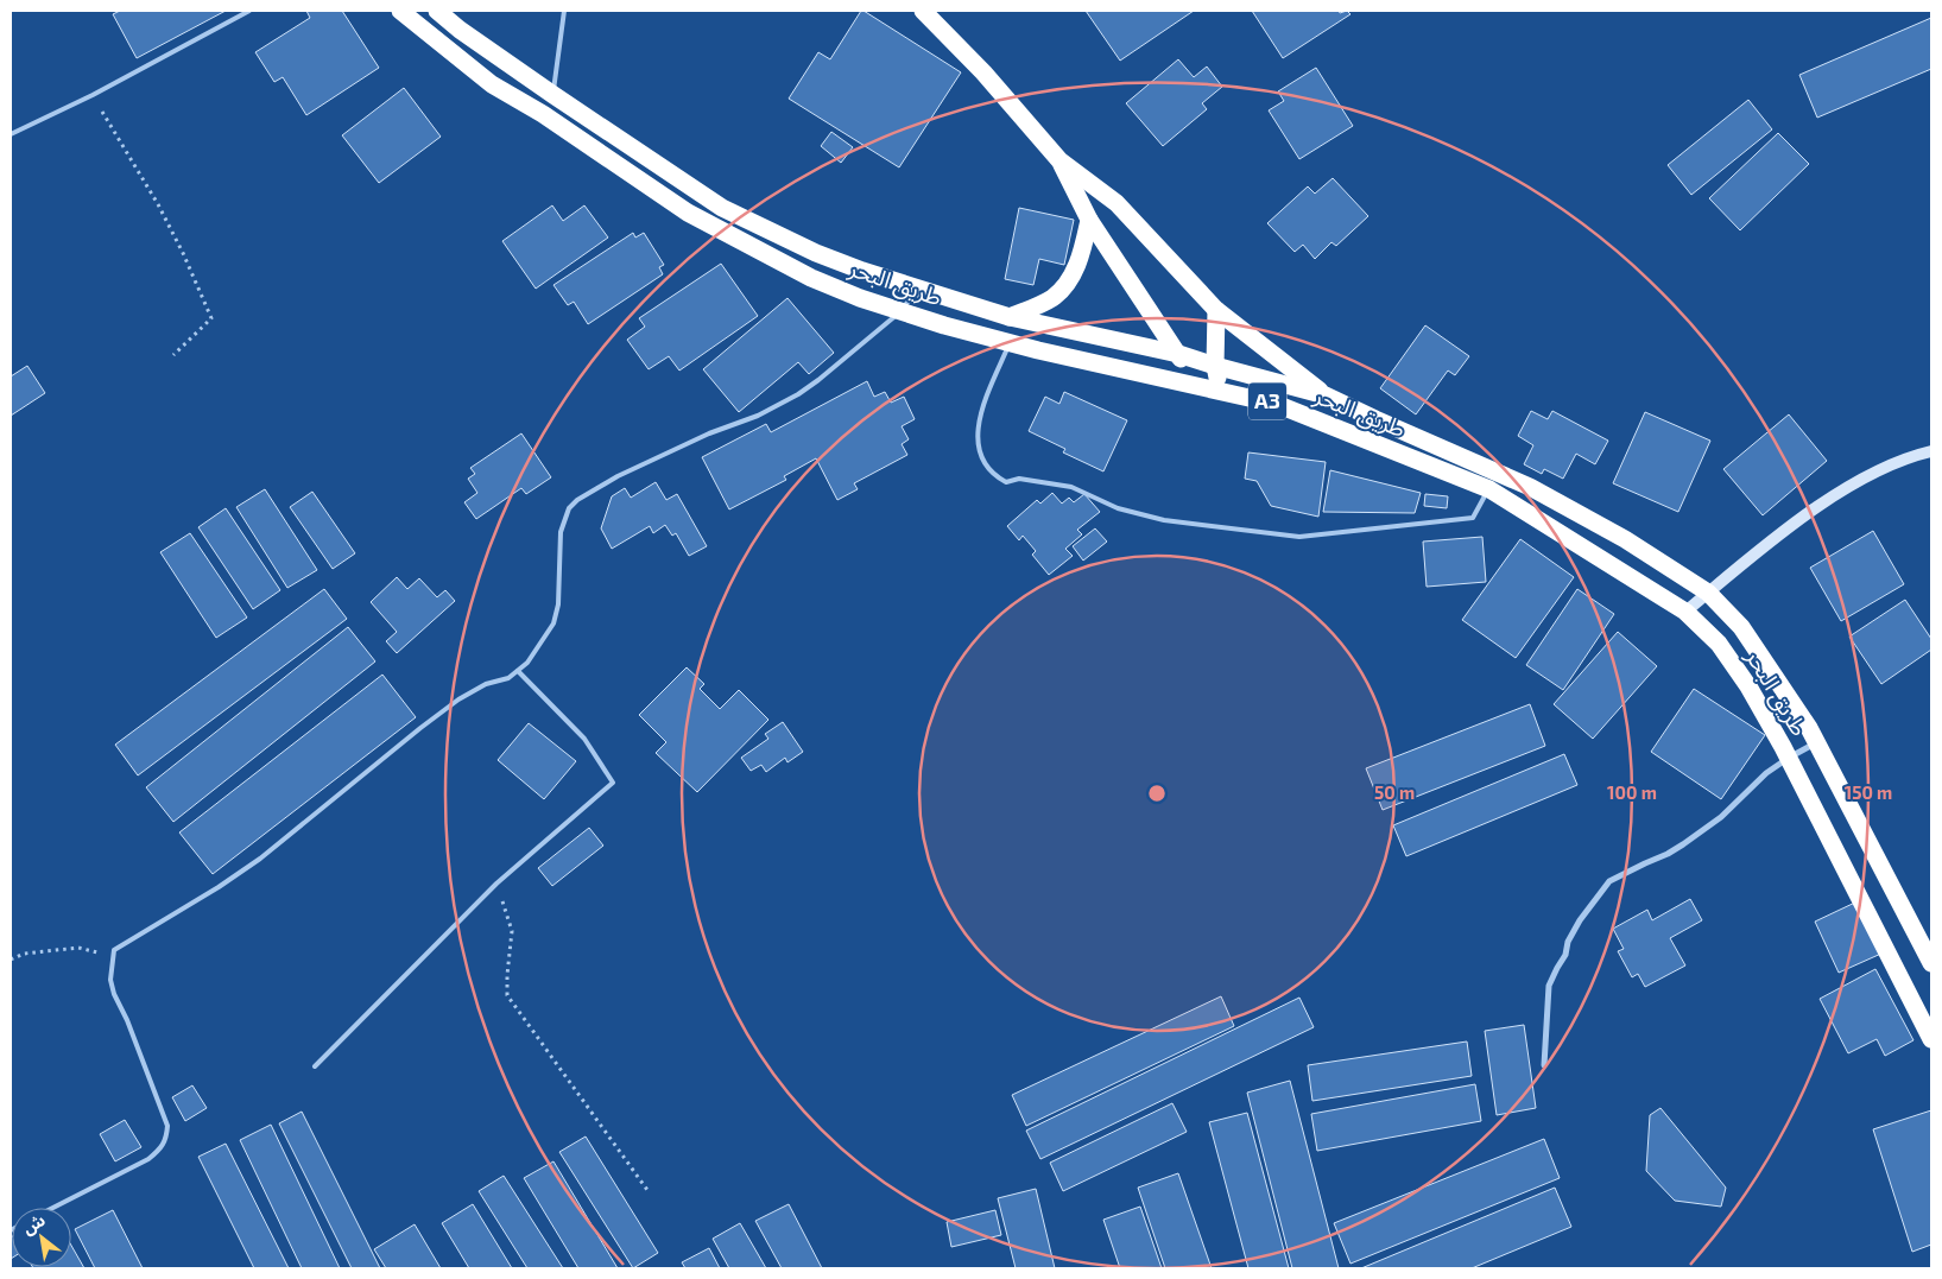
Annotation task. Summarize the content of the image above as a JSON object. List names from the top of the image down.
{
  "streets": {
    "highway": ["طريق البحر", "A3"]
  },
  "north": "top left",
  "rings": ["50 m", "100 m", "150 m"]
}
